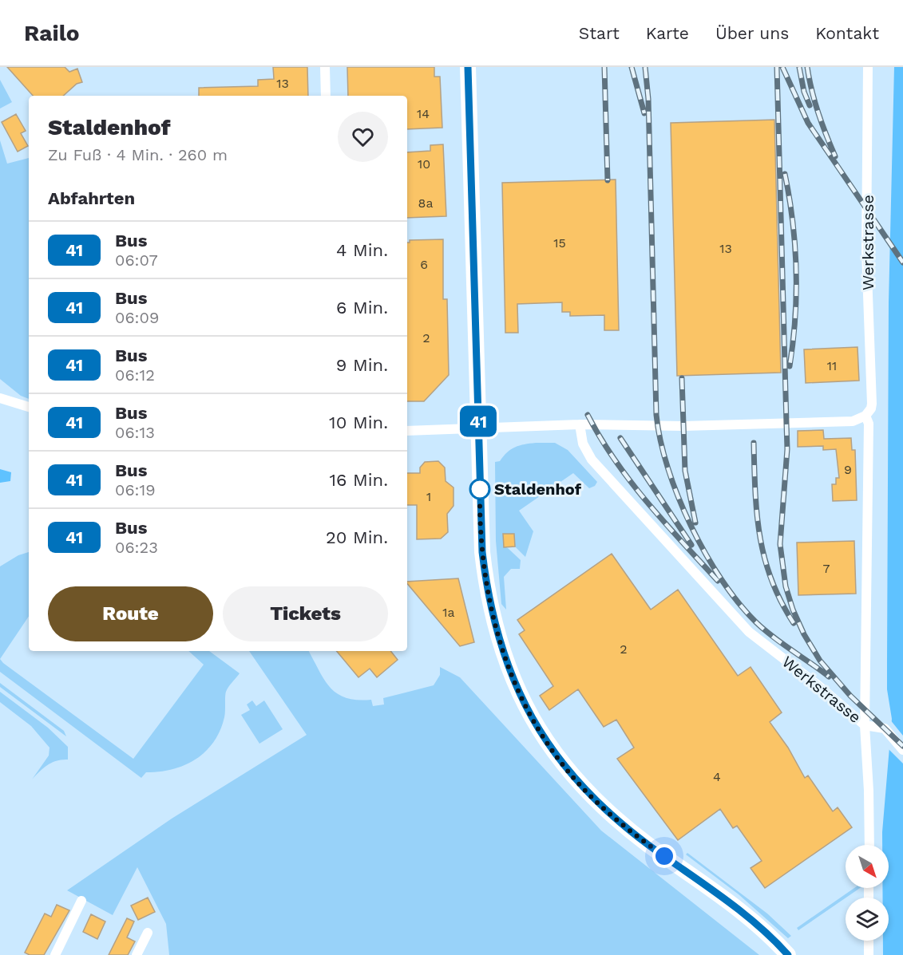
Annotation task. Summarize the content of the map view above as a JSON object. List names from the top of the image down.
{
  "streets": {
    "street": ["Werkstrasse"]
  },
  "places": ["Staldenhof"],
  "lines": ["bus line 41"],
  "house_numbers": [
    "13",
    "14",
    "10",
    "8a",
    "15",
    "13",
    "6",
    "2",
    "11",
    "9",
    "1",
    "7",
    "1a",
    "2",
    "4"
  ],
  "north": "bottom right",
  "page": {
    "header": "Railo",
    "nav": [
      "Start",
      "Karte",
      "Über uns",
      "Kontakt"
    ],
    "on_map": "41",
    "heading": [
      ["Staldenhof", "Zu Fuß · 4 Min. · 260 m"],
      "Abfahrten"
    ],
    "list": [
      {
        "mark": "41",
        "name": "Bus",
        "note": "06:07",
        "value": "4 Min."
      },
      {
        "mark": "41",
        "name": "Bus",
        "note": "06:09",
        "value": "6 Min."
      },
      {
        "mark": "41",
        "name": "Bus",
        "note": "06:12",
        "value": "9 Min."
      },
      {
        "mark": "41",
        "name": "Bus",
        "note": "06:13",
        "value": "10 Min."
      },
      {
        "mark": "41",
        "name": "Bus",
        "note": "06:19",
        "value": "16 Min."
      },
      {
        "mark": "41",
        "name": "Bus",
        "note": "06:23",
        "value": "20 Min."
      }
    ],
    "buttons": ["Route", "Tickets"]
  }
}
